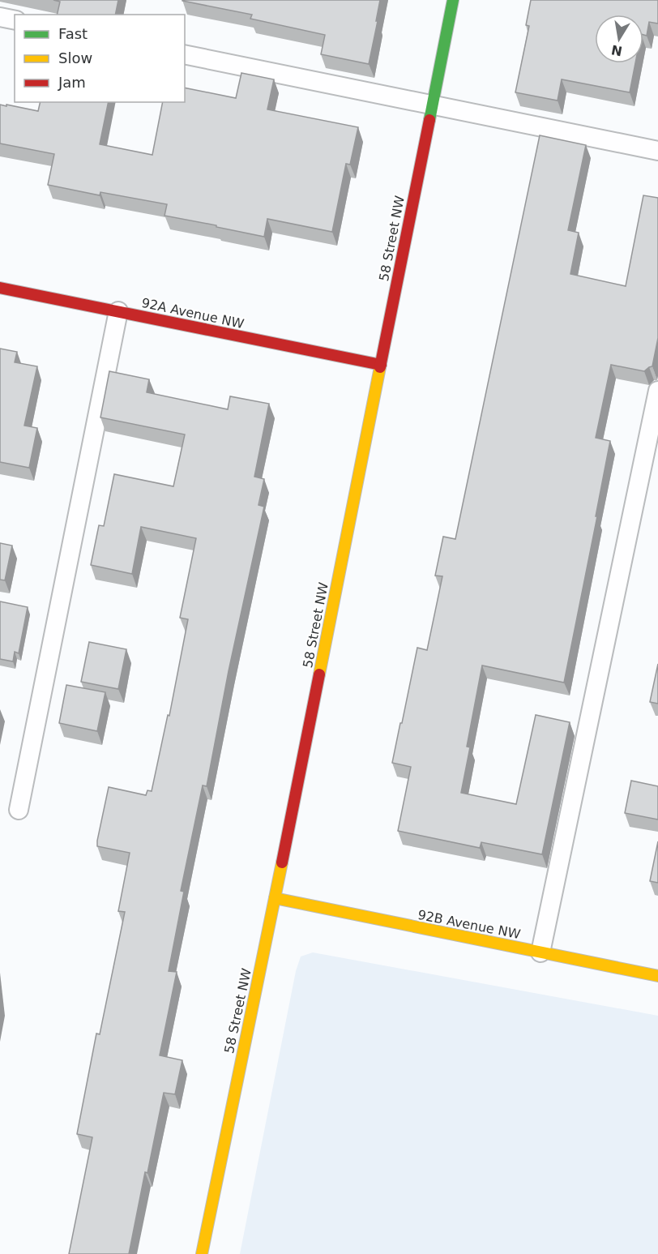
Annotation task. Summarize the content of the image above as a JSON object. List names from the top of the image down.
{
  "streets": {
    "street": ["58 Street NW", "92A Avenue NW", "92B Avenue NW"]
  },
  "crossings": [
    ["58 Street NW", "92A Avenue NW"],
    ["58 Street NW", "92B Avenue NW"]
  ],
  "legend": ["Fast", "Slow", "Jam"],
  "north": "bottom"
}
